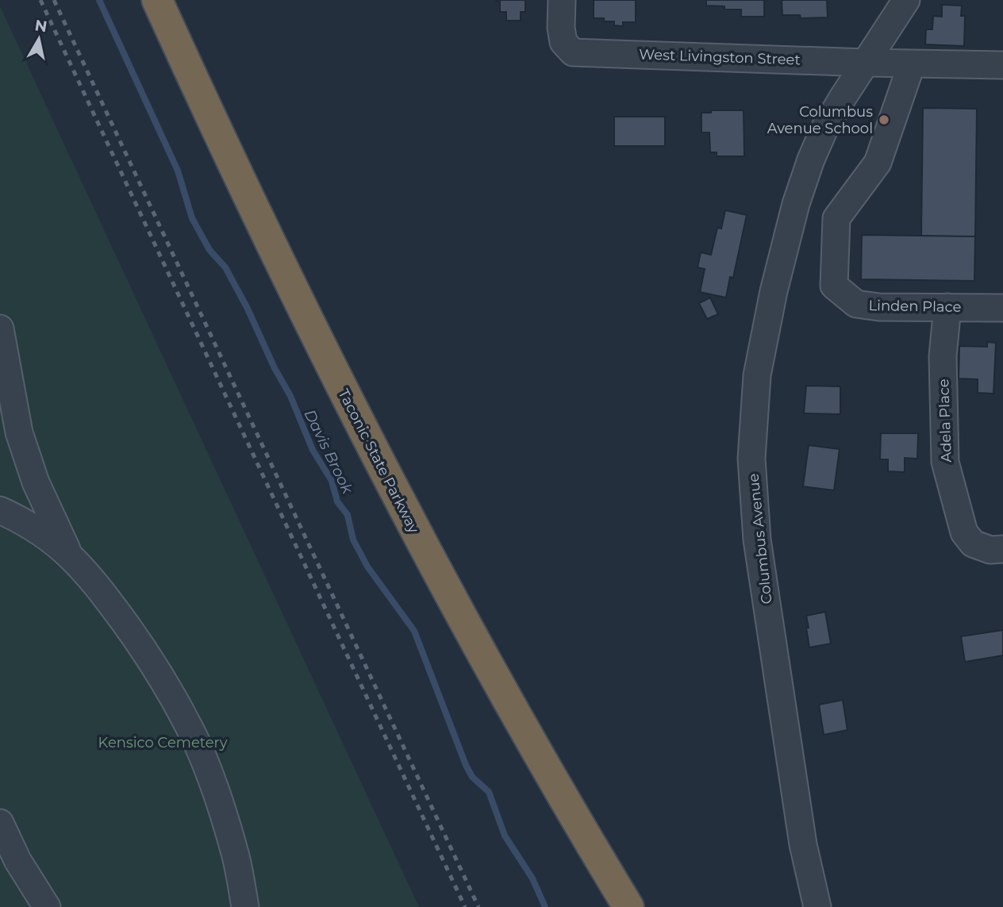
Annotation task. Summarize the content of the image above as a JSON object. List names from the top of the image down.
{
  "streets": {
    "highway": ["Taconic State Parkway"],
    "street": [
      "West Livingston Street",
      "Linden Place",
      "Adela Place",
      "Columbus Avenue"
    ]
  },
  "crossings": [
    ["West Livingston Street", "Linden Place"],
    ["West Livingston Street", "Columbus Avenue"],
    ["Linden Place", "Adela Place"]
  ],
  "water": ["Davis Brook"],
  "parks": ["Kensico Cemetery"],
  "places": ["Columbus Avenue School"],
  "north": "top"
}
